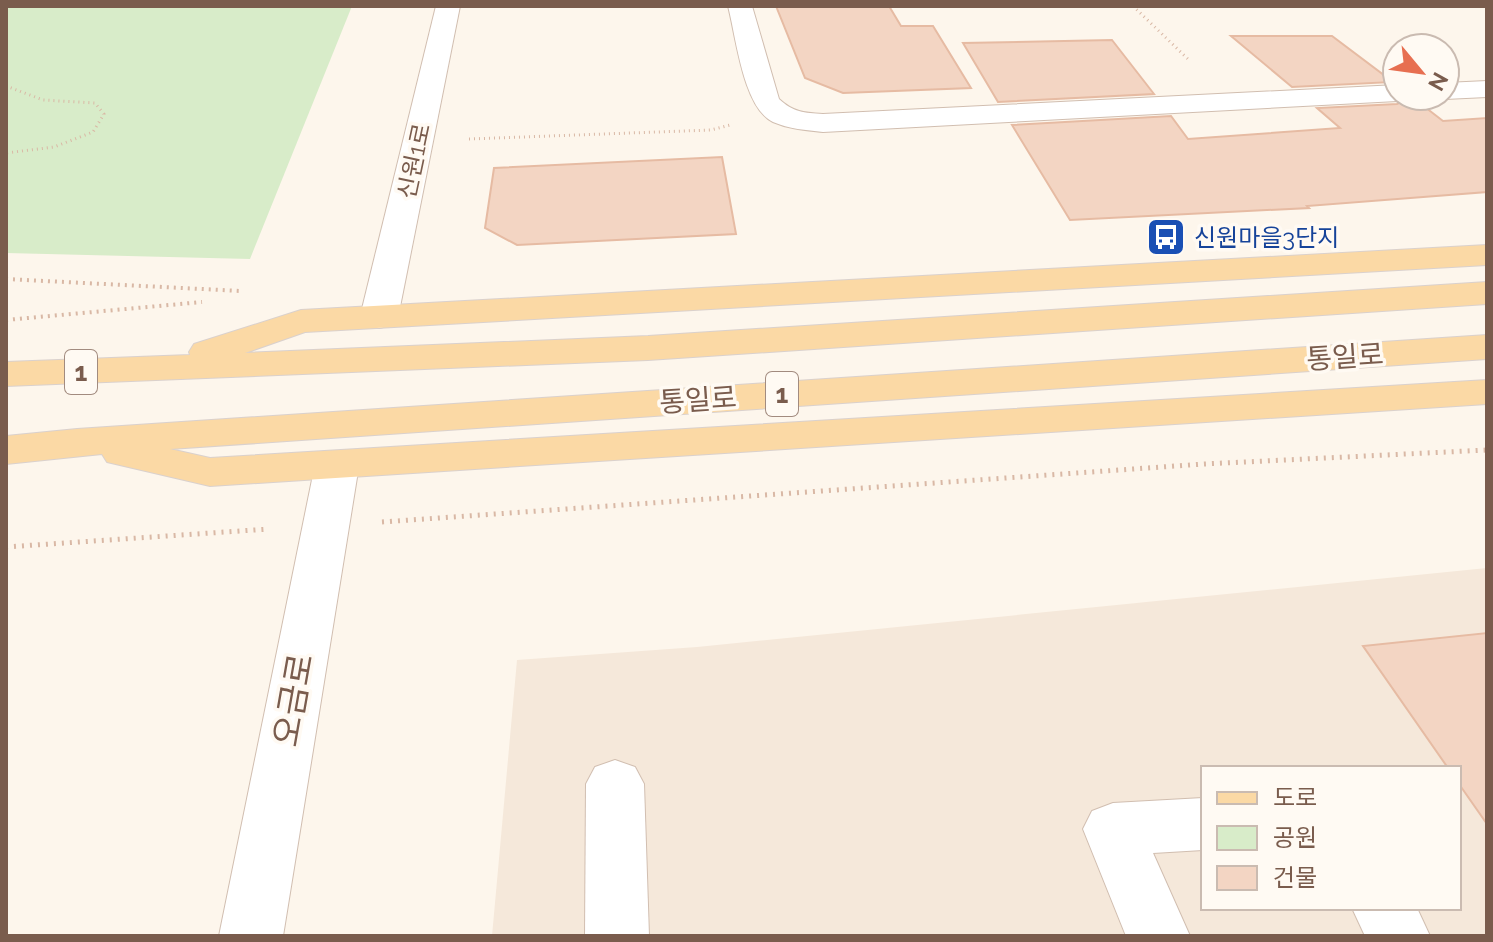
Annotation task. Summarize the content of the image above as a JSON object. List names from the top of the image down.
{
  "streets": {
    "main road": ["통일로", "1"],
    "street": ["신원1로", "오금로"]
  },
  "places": {
    "bus stop": ["신원마을3단지"]
  },
  "legend": ["도로", "공원", "건물"],
  "north": "bottom right"
}
